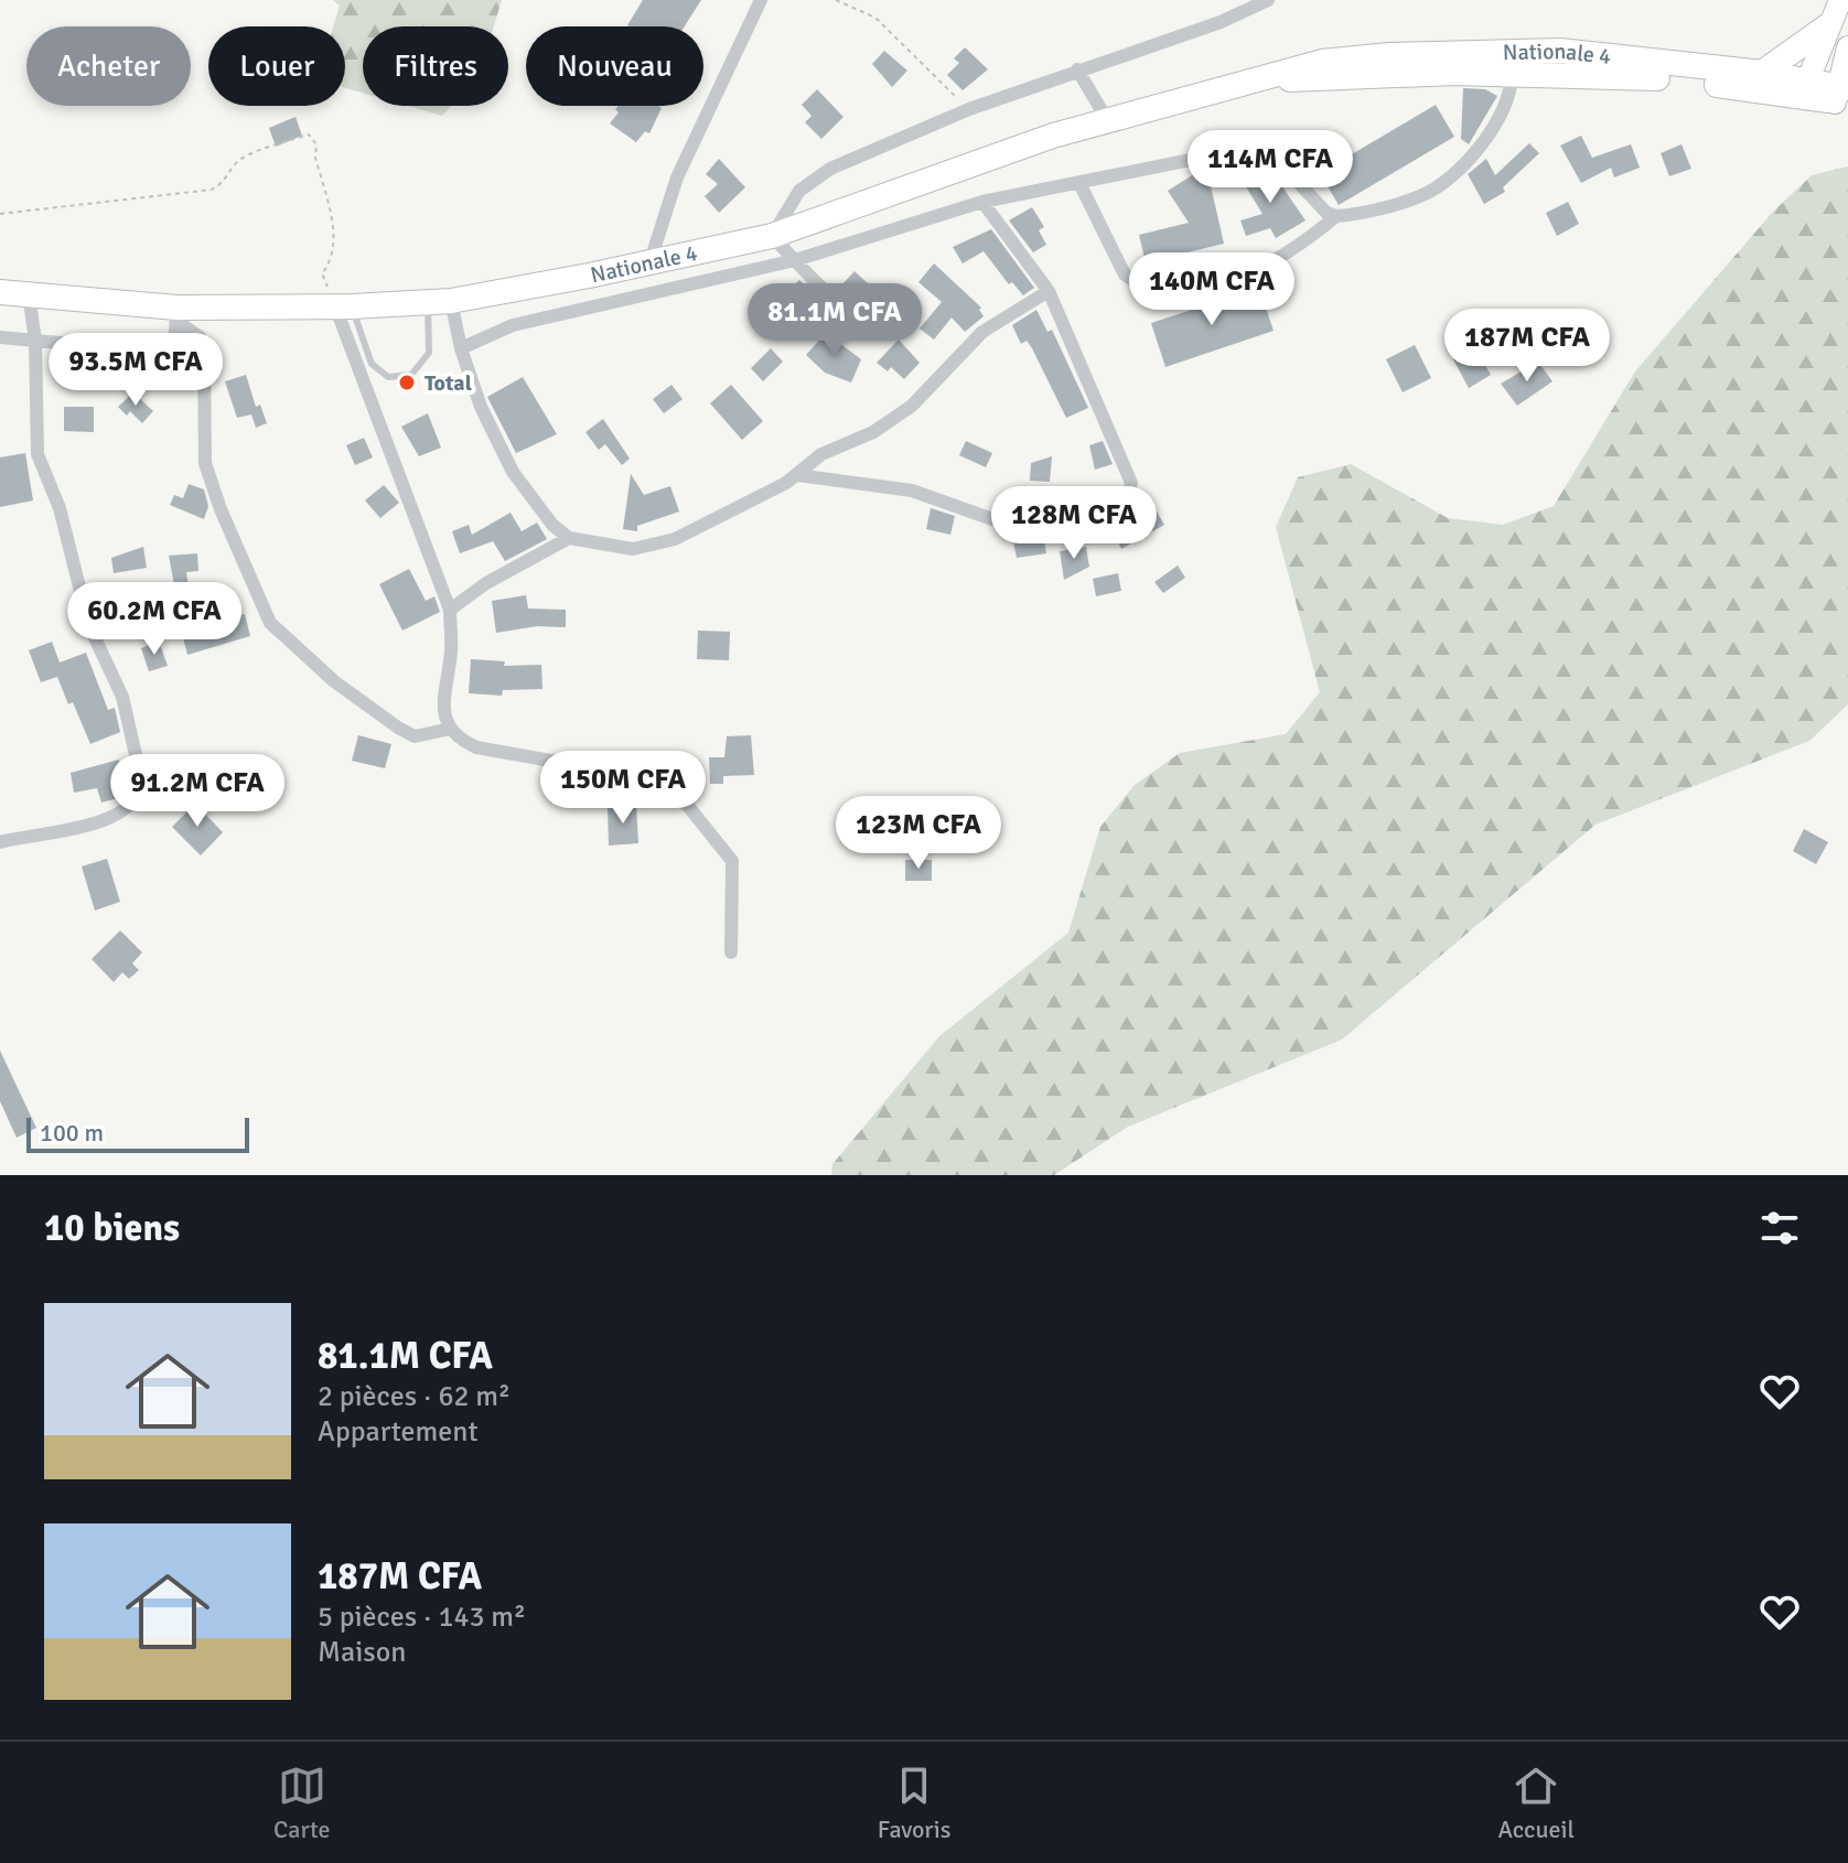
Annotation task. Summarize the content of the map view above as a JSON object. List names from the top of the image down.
{
  "streets": {
    "highway": ["Nationale 4"]
  },
  "places": ["Total"],
  "scale_bar": "100 m",
  "page": {
    "chip": [
      "Acheter",
      "Louer",
      "Filtres",
      "Nouveau"
    ],
    "price": [
      "114M CFA",
      "140M CFA",
      "81.1M CFA",
      "187M CFA",
      "93.5M CFA",
      "128M CFA",
      "60.2M CFA",
      "150M CFA",
      "91.2M CFA",
      "123M CFA"
    ],
    "scale": "100 m",
    "heading": "10 biens",
    "list": [
      {
        "name": "81.1M CFA",
        "note": "2 pièces · 62 m² · Appartement"
      },
      {
        "name": "187M CFA",
        "note": "5 pièces · 143 m² · Maison"
      }
    ],
    "tabs": ["Carte", "Favoris", "Accueil"]
  }
}
